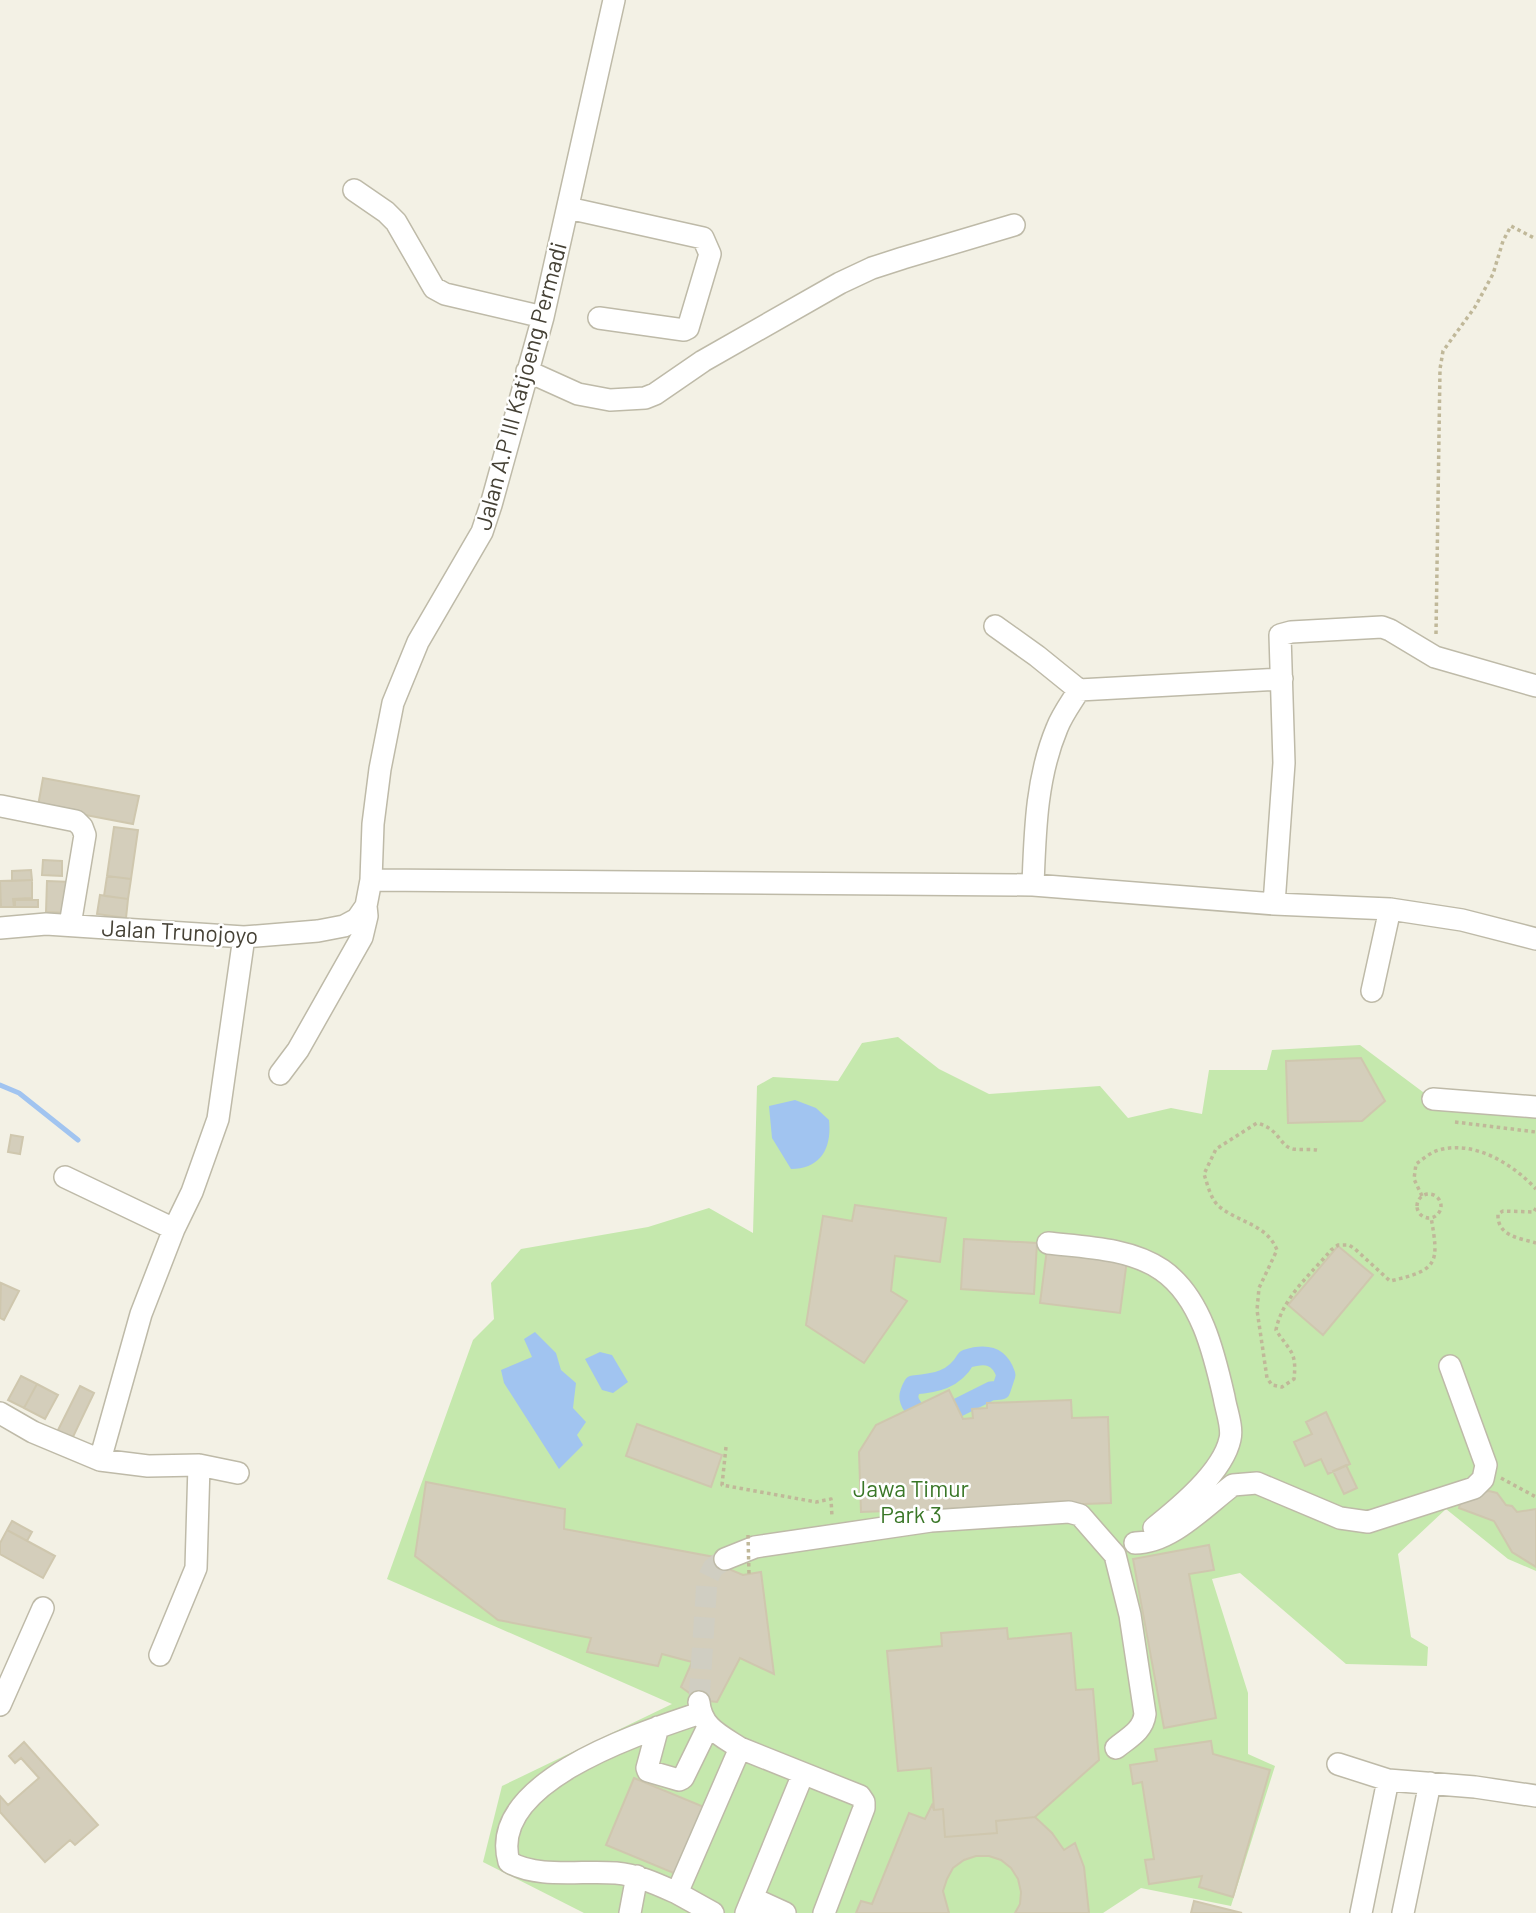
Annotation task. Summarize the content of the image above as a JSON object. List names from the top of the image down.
{
  "streets": {
    "street": ["Jalan A.P III Katjoeng Permadi", "Jalan Trunojoyo"]
  },
  "parks": ["Jawa Timur Park 3"]
}
